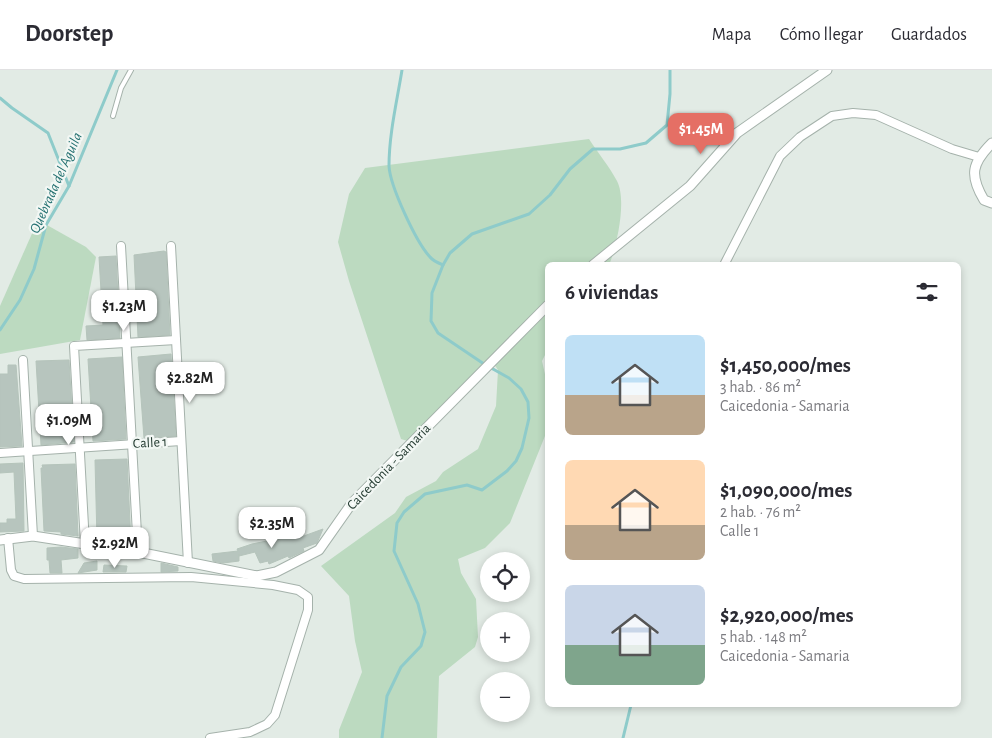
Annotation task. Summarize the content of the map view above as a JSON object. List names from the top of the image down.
{
  "streets": {
    "street": ["Calle 1", "Caicedonia - Samaria"]
  },
  "water": ["Quebrada del Aguila"],
  "page": {
    "header": "Doorstep",
    "nav": ["Mapa", "Cómo llegar", "Guardados"],
    "price": [
      "$1.45M",
      "$1.23M",
      "$2.82M",
      "$1.09M",
      "$2.35M",
      "$2.92M"
    ],
    "heading": "6 viviendas",
    "list": [
      {
        "name": "$1,450,000/mes",
        "note": "3 hab. · 86 m² · Caicedonia - Samaria"
      },
      {
        "name": "$1,090,000/mes",
        "note": "2 hab. · 76 m² · Calle 1"
      },
      {
        "name": "$2,920,000/mes",
        "note": "5 hab. · 148 m² · Caicedonia - Samaria"
      }
    ],
    "map_buttons": ["+", "−"]
  }
}
